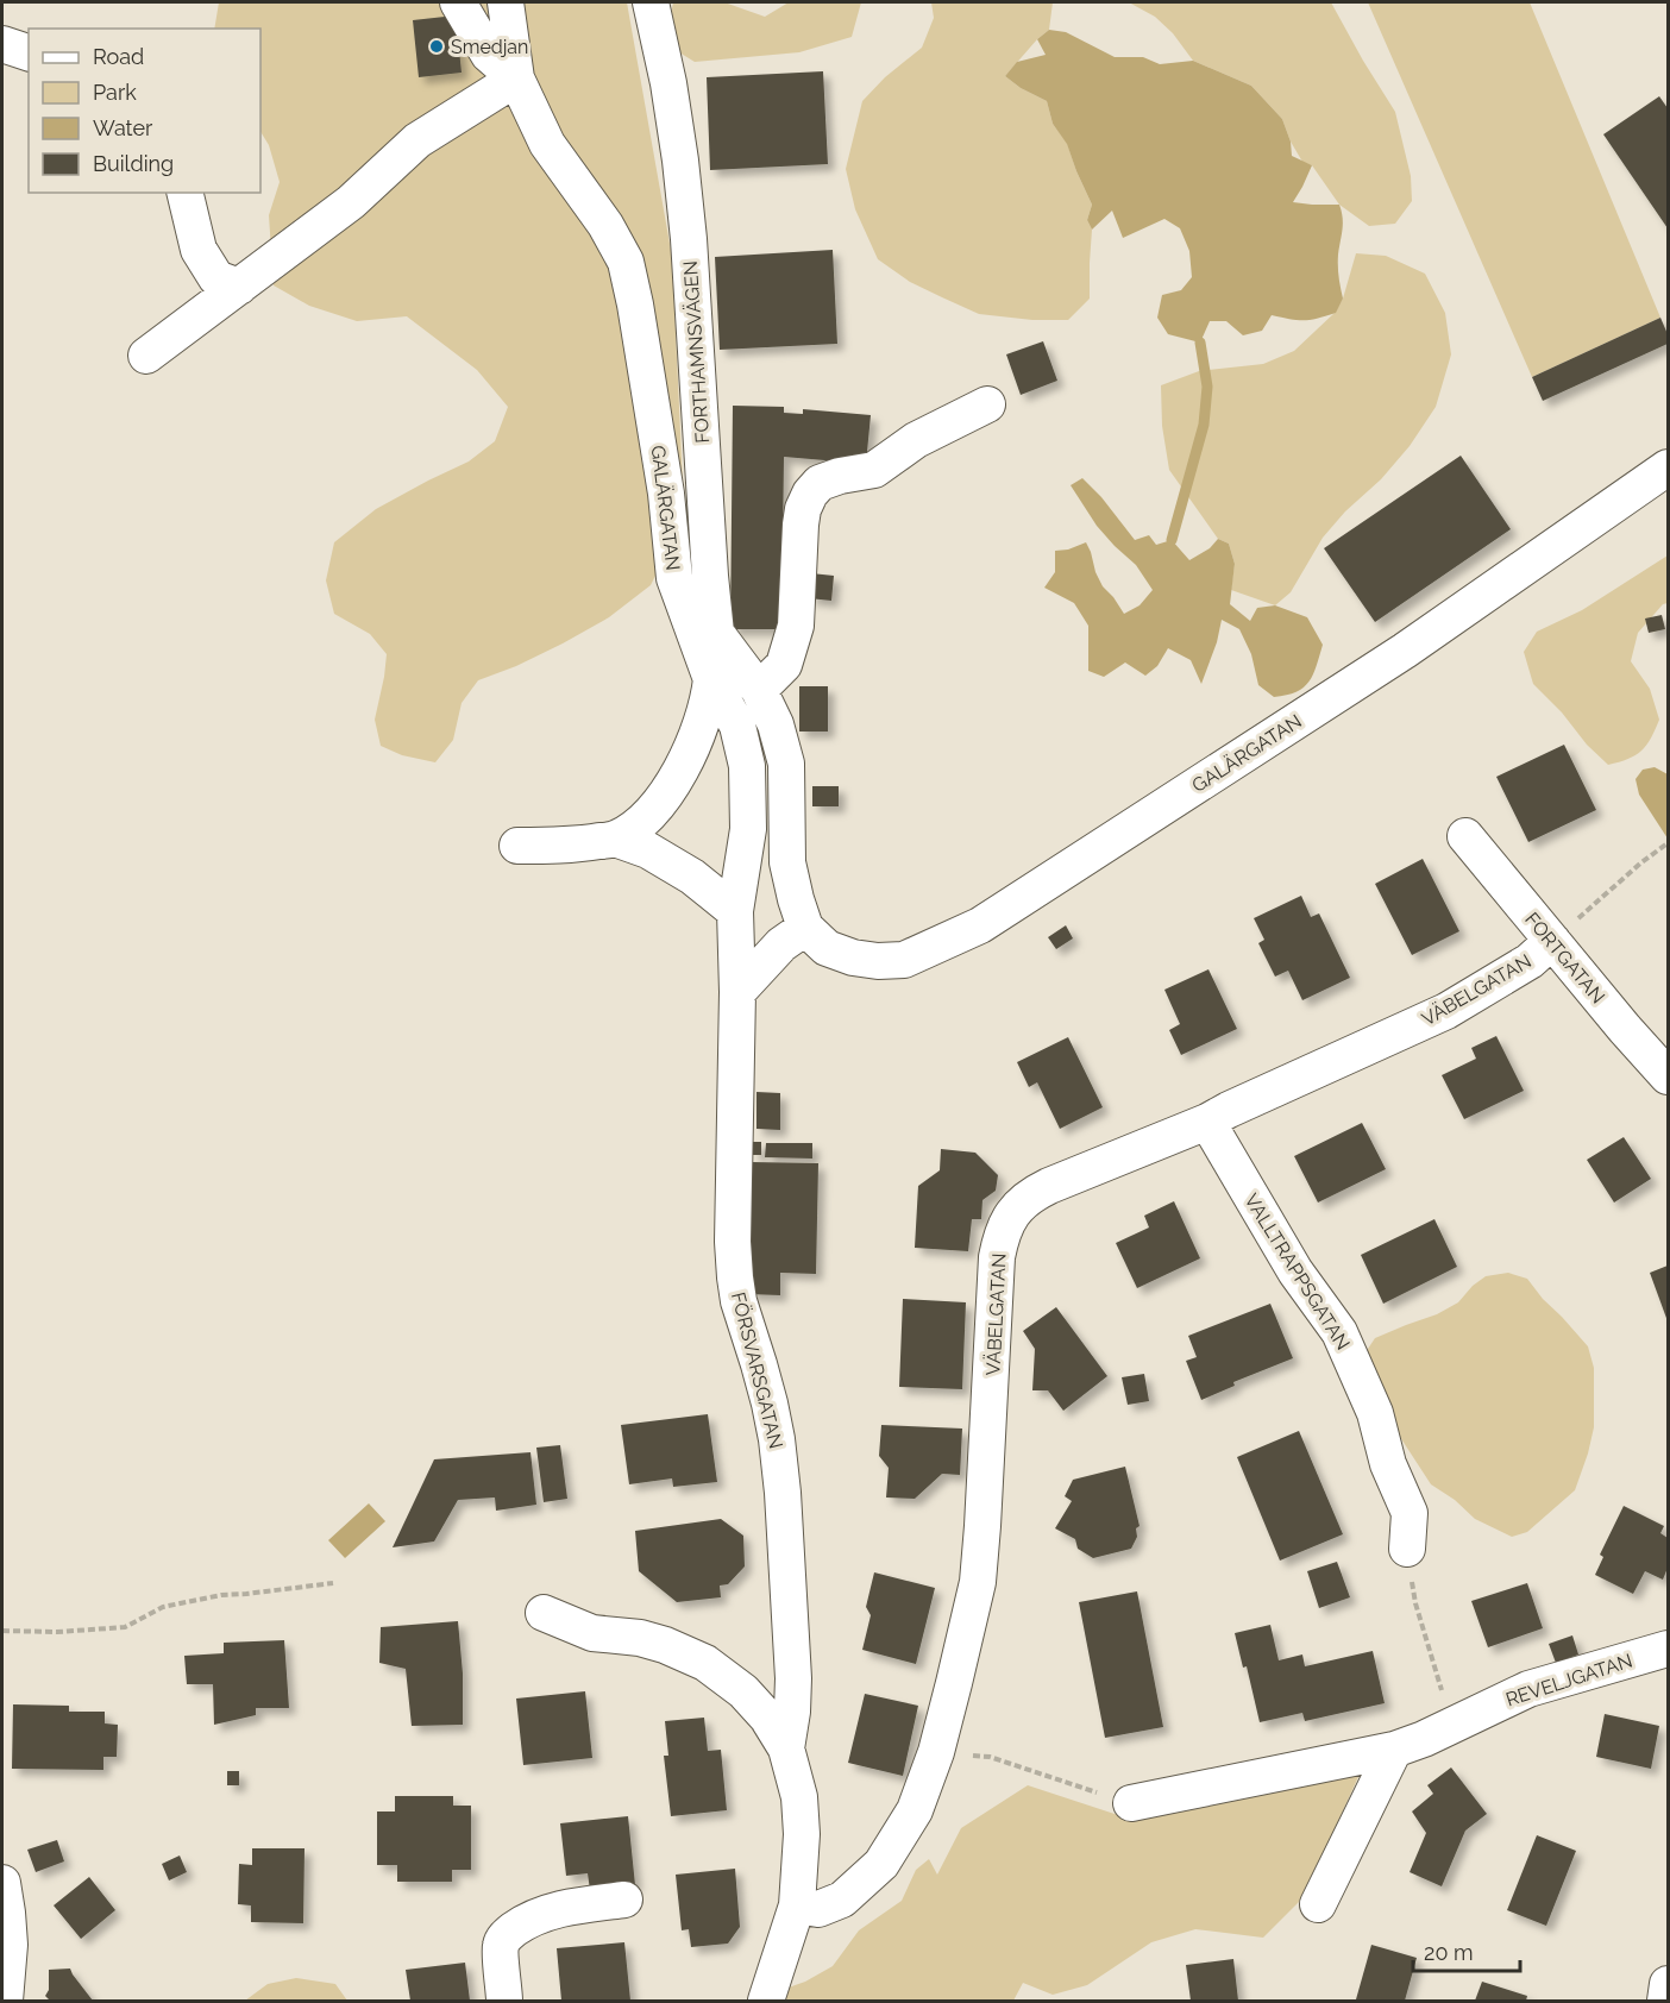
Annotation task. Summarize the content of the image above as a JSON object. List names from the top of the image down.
{
  "streets": {
    "street": [
      "FORTHAMNSVÄGEN",
      "GALÄRGATAN",
      "FORTGATAN",
      "VÄBELGATAN",
      "VALLTRAPPSGATAN",
      "FÖRSVARSGATAN",
      "REVELJGATAN"
    ]
  },
  "crossings": [
    ["GALÄRGATAN", "FÖRSVARSGATAN"],
    ["FORTGATAN", "VÄBELGATAN"],
    ["VÄBELGATAN", "VALLTRAPPSGATAN"],
    ["VÄBELGATAN", "FÖRSVARSGATAN"]
  ],
  "places": ["Smedjan"],
  "legend": [
    "Road",
    "Park",
    "Water",
    "Building"
  ],
  "scale_bar": "20 m"
}
